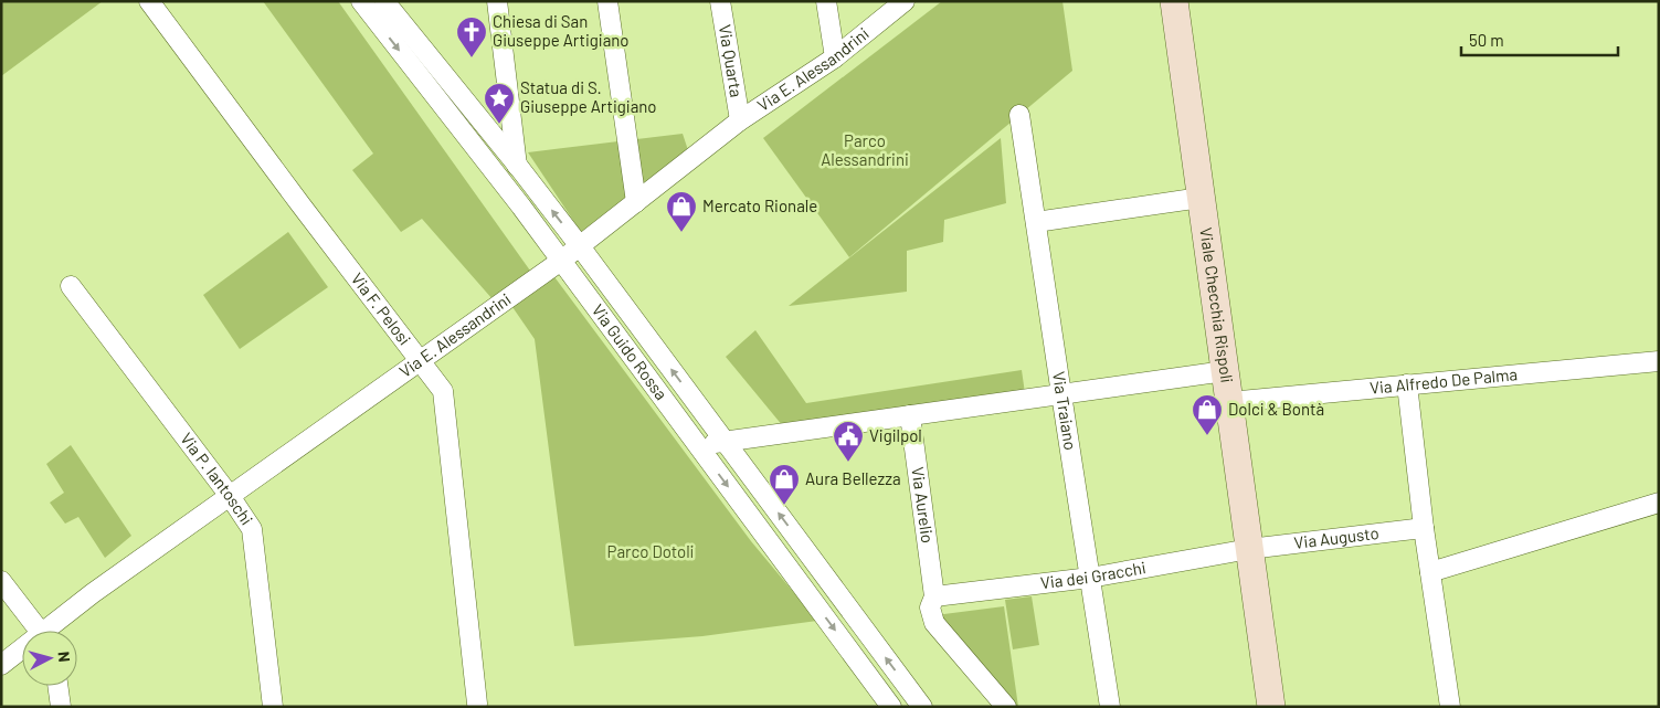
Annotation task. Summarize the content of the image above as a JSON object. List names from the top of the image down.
{
  "streets": {
    "main road": ["Viale Checchia Rispoli"],
    "street": [
      "Via Quarta",
      "Via E. Alessandrini",
      "Via F. Pelosi",
      "Via Guido Rossa",
      "Via Alfredo De Palma",
      "Via Traiano",
      "Via P. Iantoschi",
      "Via Aurelio",
      "Via Augusto",
      "Via dei Gracchi"
    ]
  },
  "crossings": [
    ["Via Quarta", "Via E. Alessandrini"],
    ["Via E. Alessandrini", "Via F. Pelosi"],
    ["Via E. Alessandrini", "Via Guido Rossa"],
    ["Via E. Alessandrini", "Via P. Iantoschi"],
    ["Viale Checchia Rispoli", "Via Alfredo De Palma"],
    ["Viale Checchia Rispoli", "Via Augusto"],
    ["Viale Checchia Rispoli", "Via dei Gracchi"],
    ["Via Traiano", "Via dei Gracchi"],
    ["Via Aurelio", "Via dei Gracchi"],
    ["Via Augusto", "Via dei Gracchi"]
  ],
  "parks": ["Parco Alessandrini", "Parco Dotoli"],
  "places": {
    "church": ["Chiesa di San Giuseppe Artigiano"],
    "place": ["Statua di S. Giuseppe Artigiano"],
    "shop": ["Mercato Rionale", "Dolci & Bontà", "Aura Bellezza"],
    "public building": ["Vigilpol"]
  },
  "scale_bar": "50 m",
  "north": "right"
}
